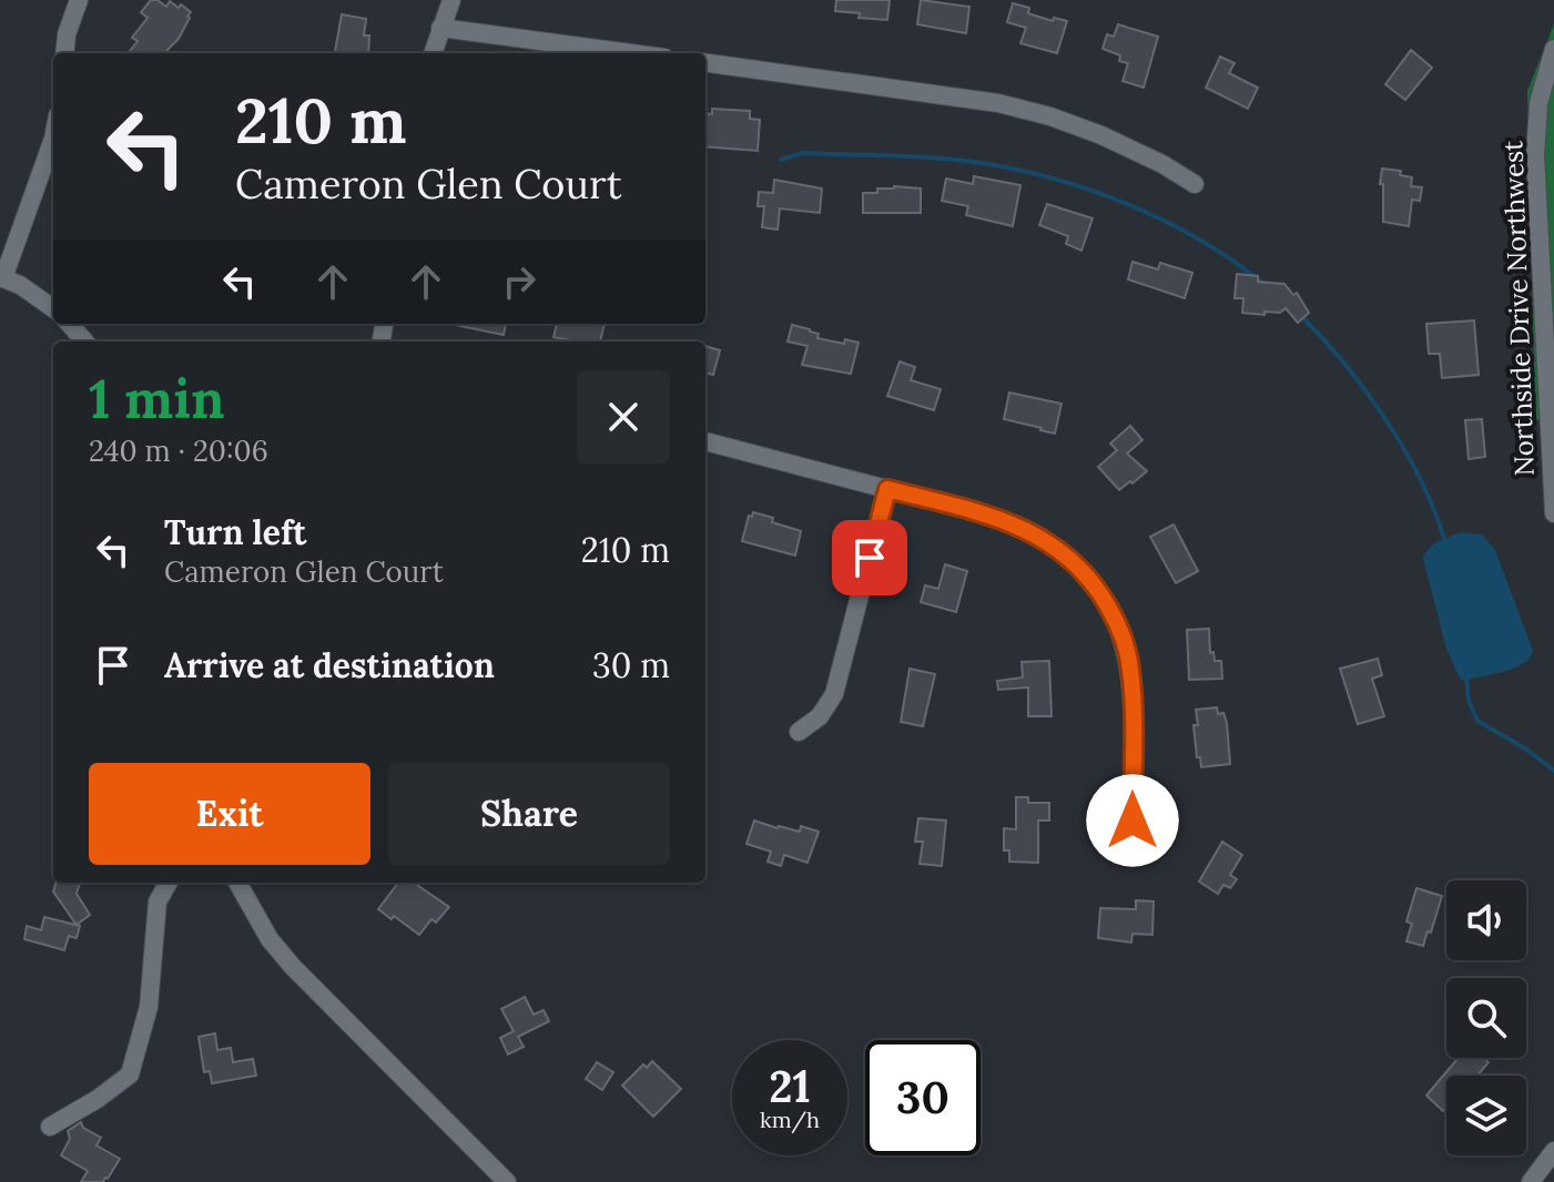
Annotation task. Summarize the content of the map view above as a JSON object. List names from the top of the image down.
{
  "streets": {
    "street": ["Northside Drive Northwest"]
  },
  "page": {
    "turn": ["210 m", "Cameron Glen Court"],
    "heading": ["1 min", "240 m · 20:06"],
    "list": [
      {
        "name": "Turn left",
        "note": "Cameron Glen Court",
        "value": "210 m"
      },
      {
        "name": "Arrive at destination",
        "value": "30 m"
      }
    ],
    "buttons": ["Exit", "Share"],
    "speed": "21 km/h",
    "limit": "30"
  }
}
